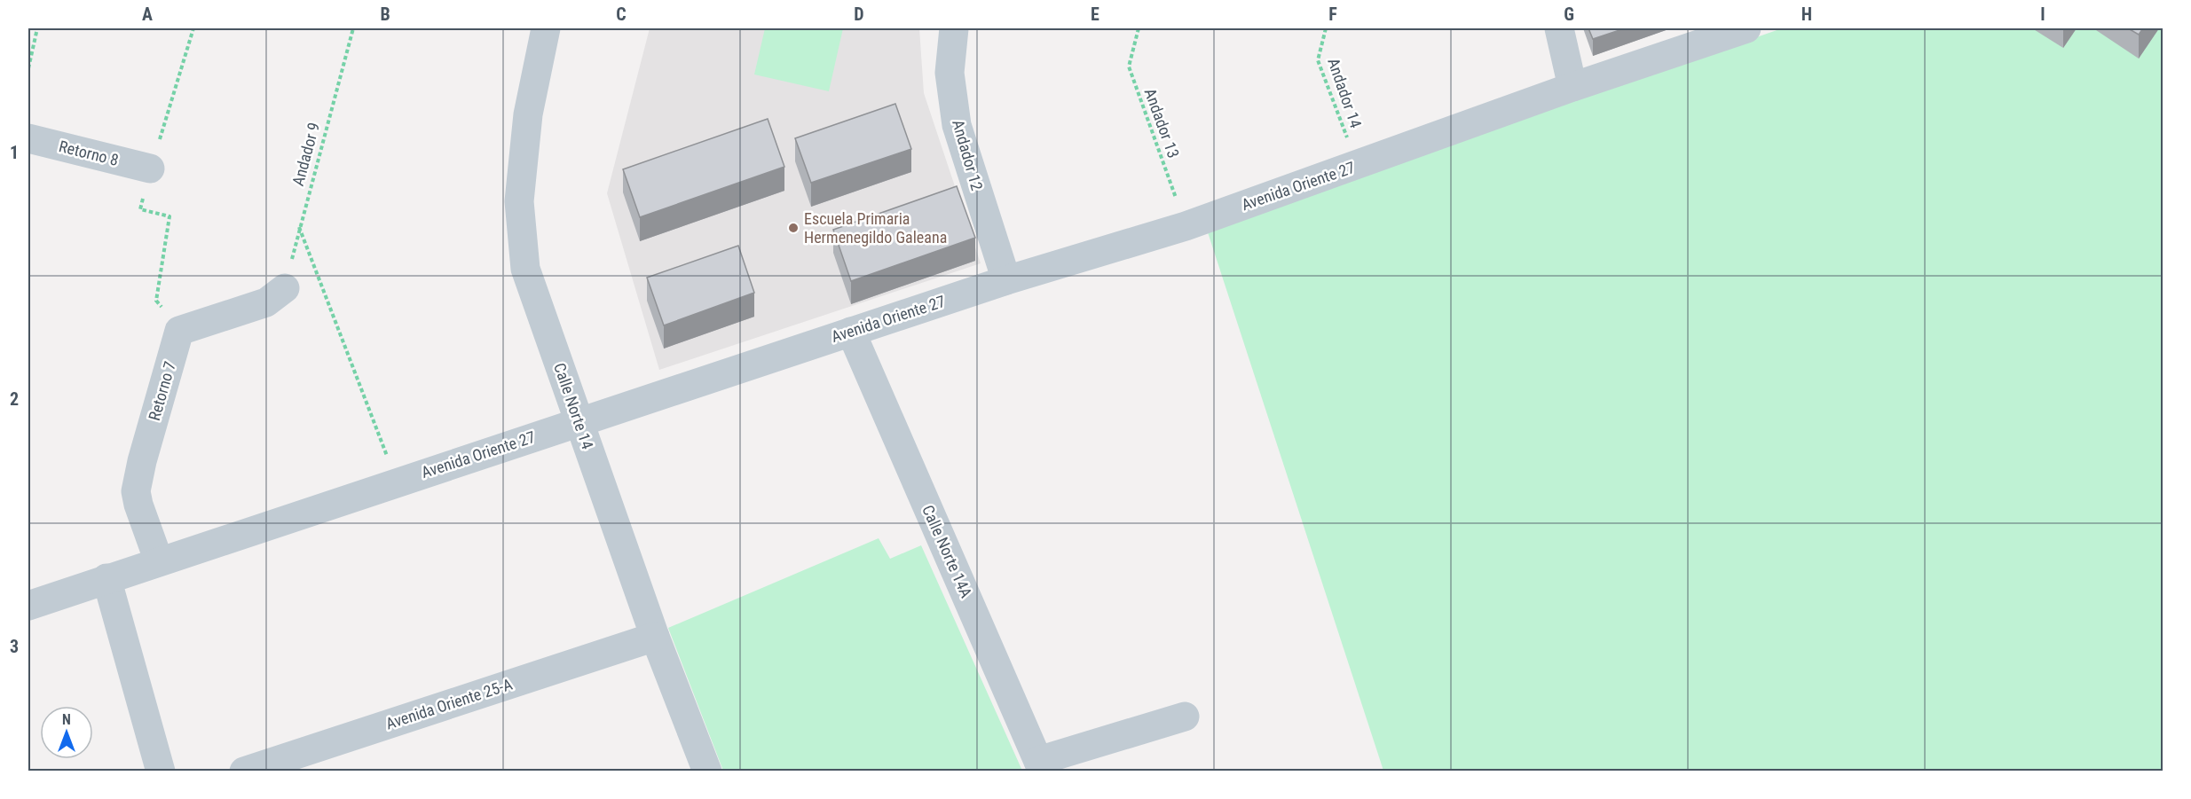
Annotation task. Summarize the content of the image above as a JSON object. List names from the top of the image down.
{
  "streets": {
    "street": [
      "Retorno 8",
      "Andador 12",
      "Avenida Oriente 27",
      "Retorno 7",
      "Calle Norte 14",
      "Calle Norte 14A",
      "Avenida Oriente 25-A"
    ],
    "path": ["Andador 14", "Andador 13", "Andador 9"]
  },
  "crossings": [
    ["Andador 14", "Avenida Oriente 27"],
    ["Andador 13", "Avenida Oriente 27"],
    ["Andador 12", "Avenida Oriente 27"],
    ["Avenida Oriente 27", "Retorno 7"],
    ["Avenida Oriente 27", "Calle Norte 14"],
    ["Avenida Oriente 27", "Calle Norte 14A"],
    ["Calle Norte 14", "Avenida Oriente 25-A"]
  ],
  "places": ["Escuela Primaria Hermenegildo Galeana"],
  "north": "top",
  "grid": {
    "columns": [
      "A",
      "B",
      "C",
      "D",
      "E",
      "F",
      "G",
      "H",
      "I"
    ],
    "rows": ["1", "2", "3"]
  }
}
